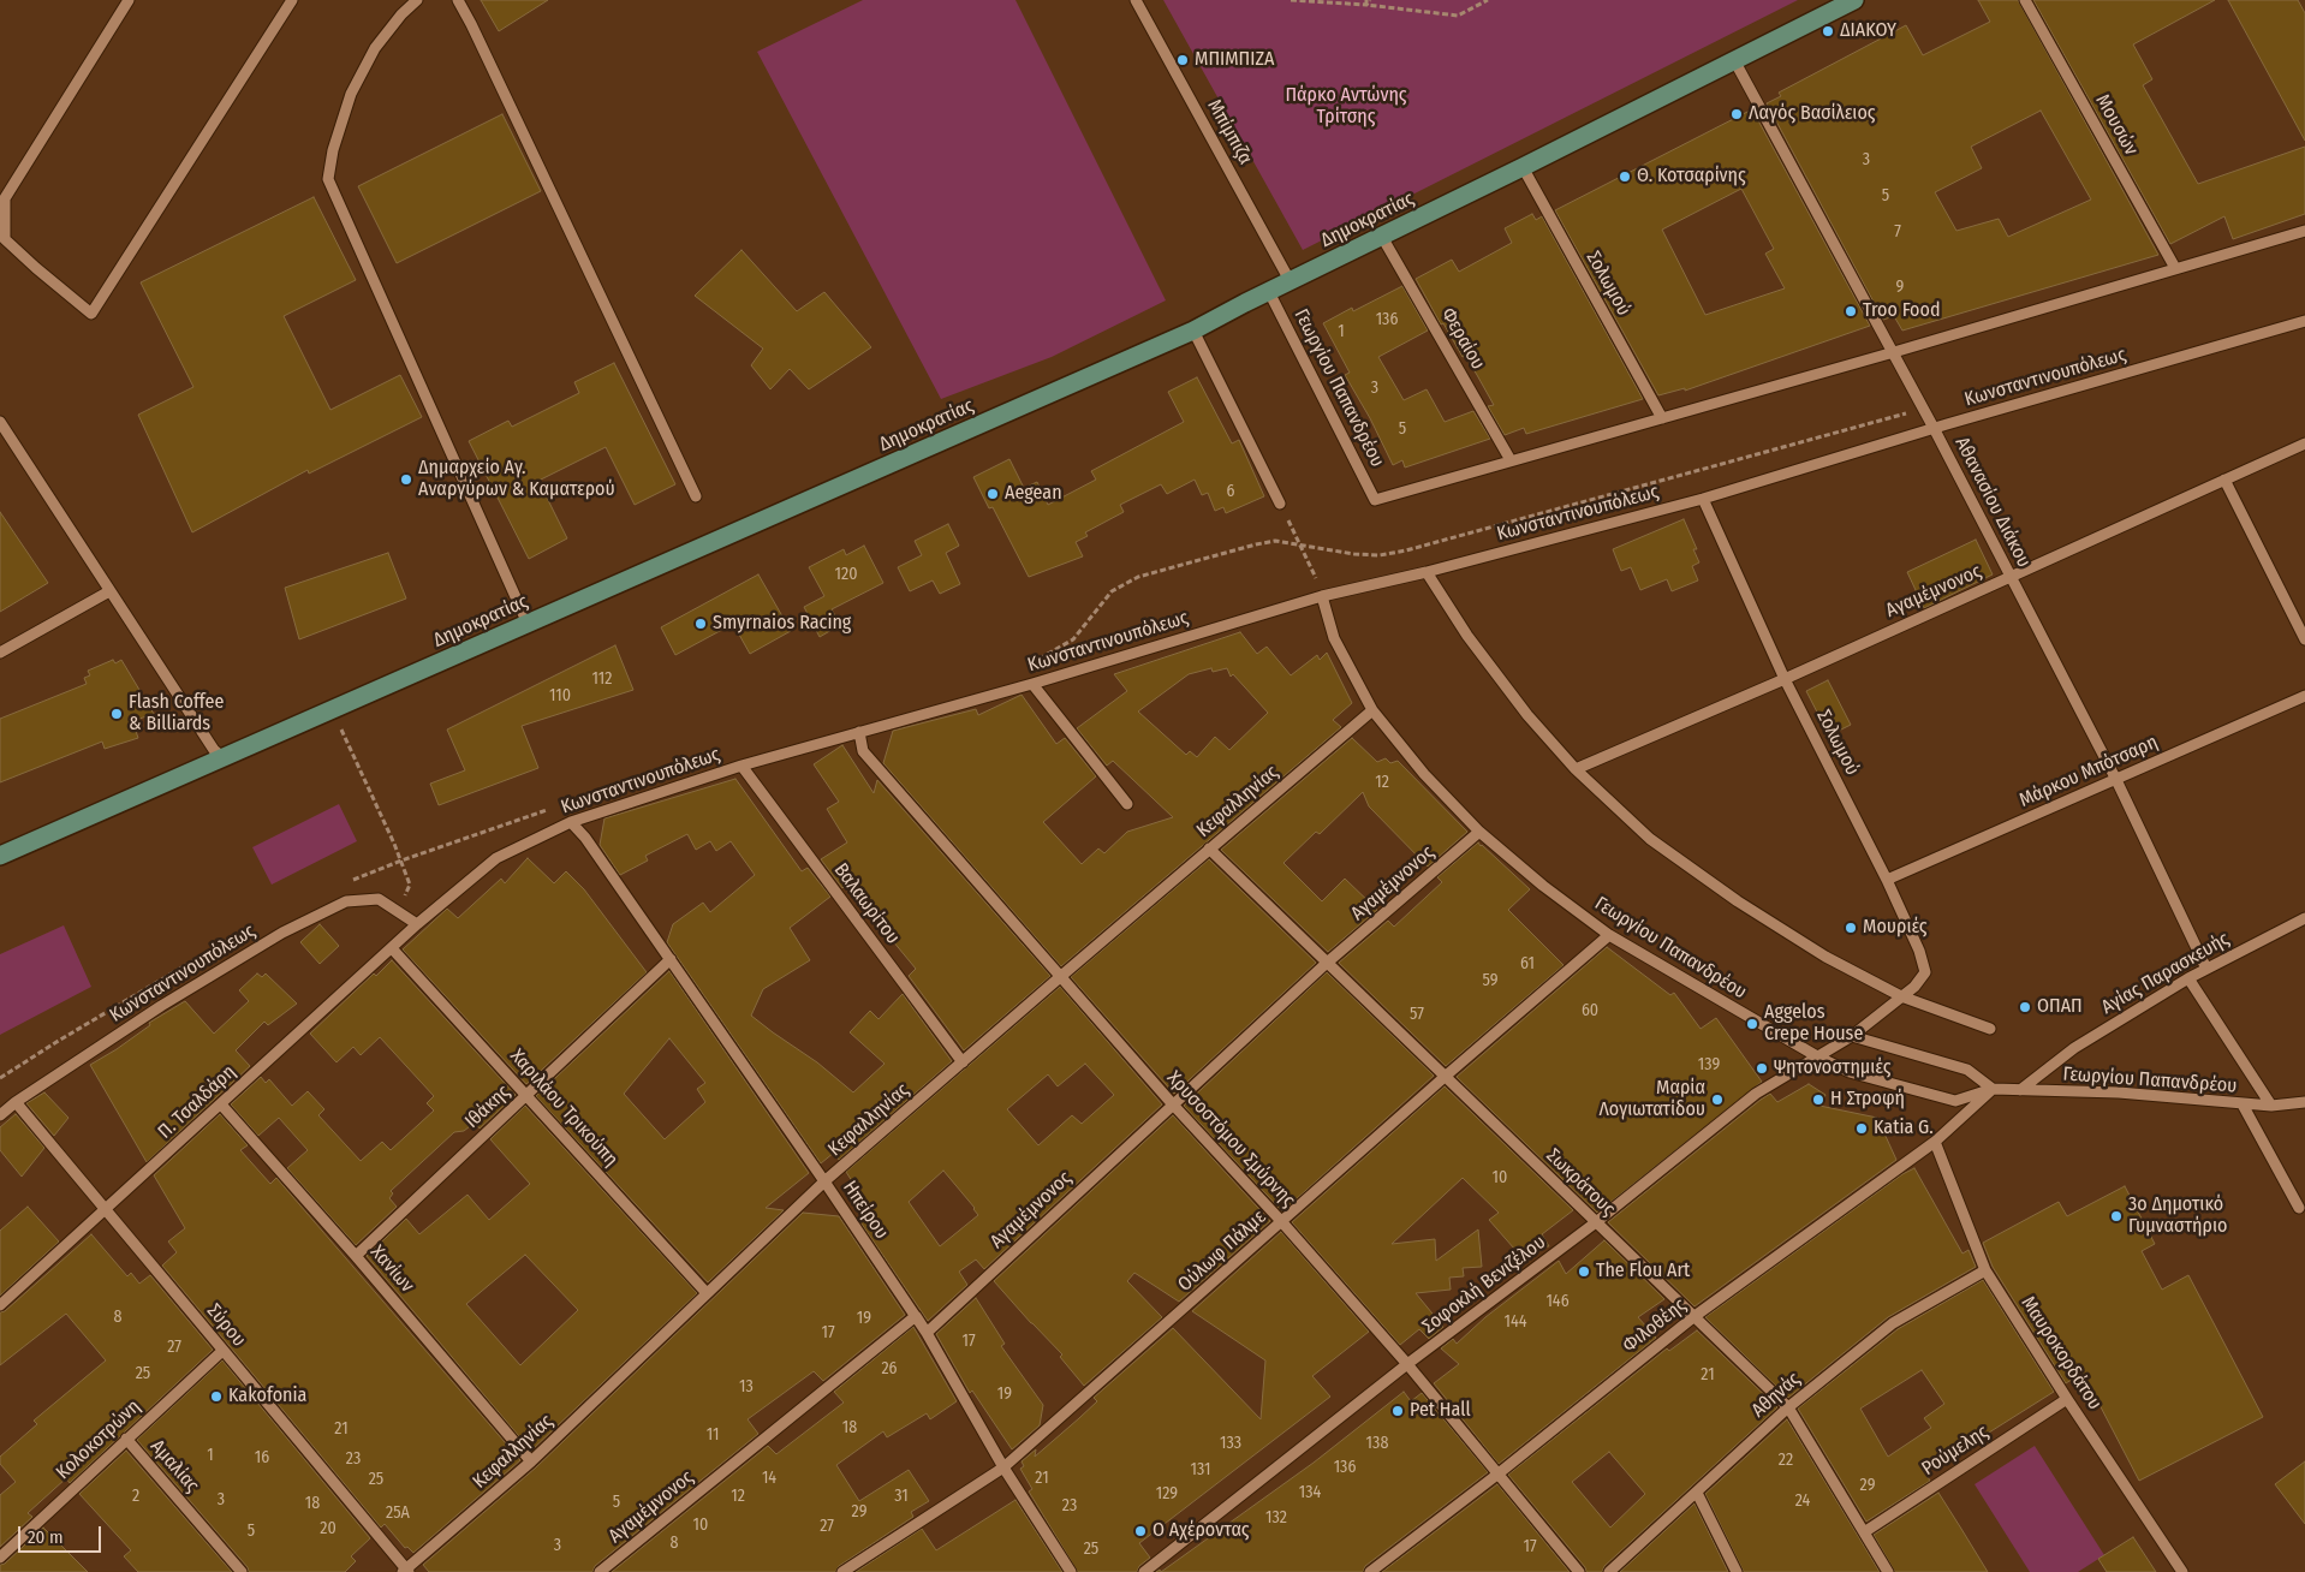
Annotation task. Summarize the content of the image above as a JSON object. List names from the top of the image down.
{
  "streets": {
    "main road": ["Δημοκρατίας"],
    "street": [
      "Μουσών",
      "Μπίμπιζα",
      "Σολωμού",
      "Φεραίου",
      "Κωνσταντινουπόλεως",
      "Γεωργίου Παπανδρέου",
      "Αθανασίου Διάκου",
      "Αγαμέμνονος",
      "Μάρκου Μπότσαρη",
      "Κεφαλληνίας",
      "Βαλαωρίτου",
      "Αγίας Παρασκευής",
      "Π. Τσαλδάρη",
      "Ιθάκης",
      "Χαριλάου Τρικούπη",
      "Χρυσοστόμου Σμύρνης",
      "Σωκράτους",
      "Ηπείρου",
      "Ούλωφ Πάλμε",
      "Χανίων",
      "Σοφοκλή Βενιζέλου",
      "Σύρου",
      "Φιλοθέης",
      "Μαυροκορδάτου",
      "Αθηνάς",
      "Κολοκοτρώνη",
      "Ρούμελης",
      "Αμαλίας"
    ]
  },
  "crossings": [
    ["Μπίμπιζα", "Δημοκρατίας"],
    ["Δημοκρατίας", "Σολωμού"],
    ["Δημοκρατίας", "Φεραίου"],
    ["Δημοκρατίας", "Γεωργίου Παπανδρέου"],
    ["Δημοκρατίας", "Αθανασίου Διάκου"],
    ["Σολωμού", "Κωνσταντινουπόλεως"],
    ["Σολωμού", "Αγαμέμνονος"],
    ["Σολωμού", "Μάρκου Μπότσαρη"],
    ["Φεραίου", "Γεωργίου Παπανδρέου"],
    ["Κωνσταντινουπόλεως", "Γεωργίου Παπανδρέου"],
    ["Κωνσταντινουπόλεως", "Αθανασίου Διάκου"],
    ["Κωνσταντινουπόλεως", "Βαλαωρίτου"],
    ["Κωνσταντινουπόλεως", "Π. Τσαλδάρη"],
    ["Κωνσταντινουπόλεως", "Χρυσοστόμου Σμύρνης"],
    ["Κωνσταντινουπόλεως", "Ηπείρου"],
    ["Κωνσταντινουπόλεως", "Σύρου"],
    ["Γεωργίου Παπανδρέου", "Αγαμέμνονος"],
    ["Γεωργίου Παπανδρέου", "Κεφαλληνίας"],
    ["Γεωργίου Παπανδρέου", "Αγίας Παρασκευής"],
    ["Γεωργίου Παπανδρέου", "Ούλωφ Πάλμε"],
    ["Γεωργίου Παπανδρέου", "Σοφοκλή Βενιζέλου"],
    ["Γεωργίου Παπανδρέου", "Φιλοθέης"],
    ["Αθανασίου Διάκου", "Αγαμέμνονος"],
    ["Αθανασίου Διάκου", "Μάρκου Μπότσαρη"],
    ["Αθανασίου Διάκου", "Αγίας Παρασκευής"],
    ["Αγαμέμνονος", "Χρυσοστόμου Σμύρνης"],
    ["Αγαμέμνονος", "Σωκράτους"],
    ["Αγαμέμνονος", "Ηπείρου"],
    ["Κεφαλληνίας", "Βαλαωρίτου"],
    ["Κεφαλληνίας", "Χαριλάου Τρικούπη"],
    ["Κεφαλληνίας", "Χρυσοστόμου Σμύρνης"],
    ["Κεφαλληνίας", "Σωκράτους"],
    ["Κεφαλληνίας", "Ηπείρου"],
    ["Κεφαλληνίας", "Χανίων"],
    ["Κεφαλληνίας", "Σύρου"],
    ["Π. Τσαλδάρη", "Χαριλάου Τρικούπη"],
    ["Π. Τσαλδάρη", "Χανίων"],
    ["Π. Τσαλδάρη", "Σύρου"],
    ["Ιθάκης", "Χαριλάου Τρικούπη"],
    ["Ιθάκης", "Ηπείρου"],
    ["Ιθάκης", "Χανίων"],
    ["Χρυσοστόμου Σμύρνης", "Ούλωφ Πάλμε"],
    ["Χρυσοστόμου Σμύρνης", "Σοφοκλή Βενιζέλου"],
    ["Χρυσοστόμου Σμύρνης", "Φιλοθέης"],
    ["Σωκράτους", "Ούλωφ Πάλμε"],
    ["Σωκράτους", "Σοφοκλή Βενιζέλου"],
    ["Σωκράτους", "Φιλοθέης"],
    ["Σωκράτους", "Αθηνάς"],
    ["Σωκράτους", "Ρούμελης"],
    ["Ηπείρου", "Ούλωφ Πάλμε"],
    ["Σύρου", "Κολοκοτρώνη"],
    ["Φιλοθέης", "Μαυροκορδάτου"],
    ["Μαυροκορδάτου", "Αθηνάς"],
    ["Μαυροκορδάτου", "Ρούμελης"],
    ["Κολοκοτρώνη", "Αμαλίας"]
  ],
  "parks": ["Πάρκο Αντώνης Τρίτσης"],
  "places": [
    "ΔΙΑΚΟΥ",
    "ΜΠΙΜΠΙΖΑ",
    "Λαγός Βασίλειος",
    "Θ. Κοτσαρίνης",
    "Troo Food",
    "Δημαρχείο Αγ. Αναργύρων & Καματερού",
    "Aegean",
    "Smyrnaios Racing",
    "Flash Coffee & Billiards",
    "Μουριές",
    "ΟΠΑΠ",
    "Aggelos Crepe House",
    "Ψητονοστημιές",
    "Μαρία Λογιωτατίδου",
    "Η Στροφή",
    "Katia G.",
    "3ο Δημοτικό Γυμναστήριο",
    "The Flou Art",
    "Kakofonia",
    "Pet Hall",
    "Ο Αχέροντας"
  ],
  "house_numbers": [
    "3",
    "5",
    "7",
    "9",
    "136",
    "1",
    "3",
    "5",
    "6",
    "120",
    "112",
    "110",
    "12",
    "61",
    "59",
    "60",
    "57",
    "139",
    "10",
    "146",
    "8",
    "19",
    "144",
    "17",
    "17",
    "27",
    "26",
    "25",
    "21",
    "13",
    "19",
    "18",
    "21",
    "11",
    "133",
    "138",
    "1",
    "16",
    "23",
    "22",
    "136",
    "131",
    "14",
    "21",
    "25",
    "29",
    "134",
    "129",
    "2",
    "12",
    "31",
    "3",
    "24",
    "5",
    "18",
    "23",
    "29",
    "25Α",
    "132",
    "10",
    "27",
    "20",
    "5",
    "8",
    "3",
    "17",
    "25"
  ],
  "scale_bar": "20 m"
}
